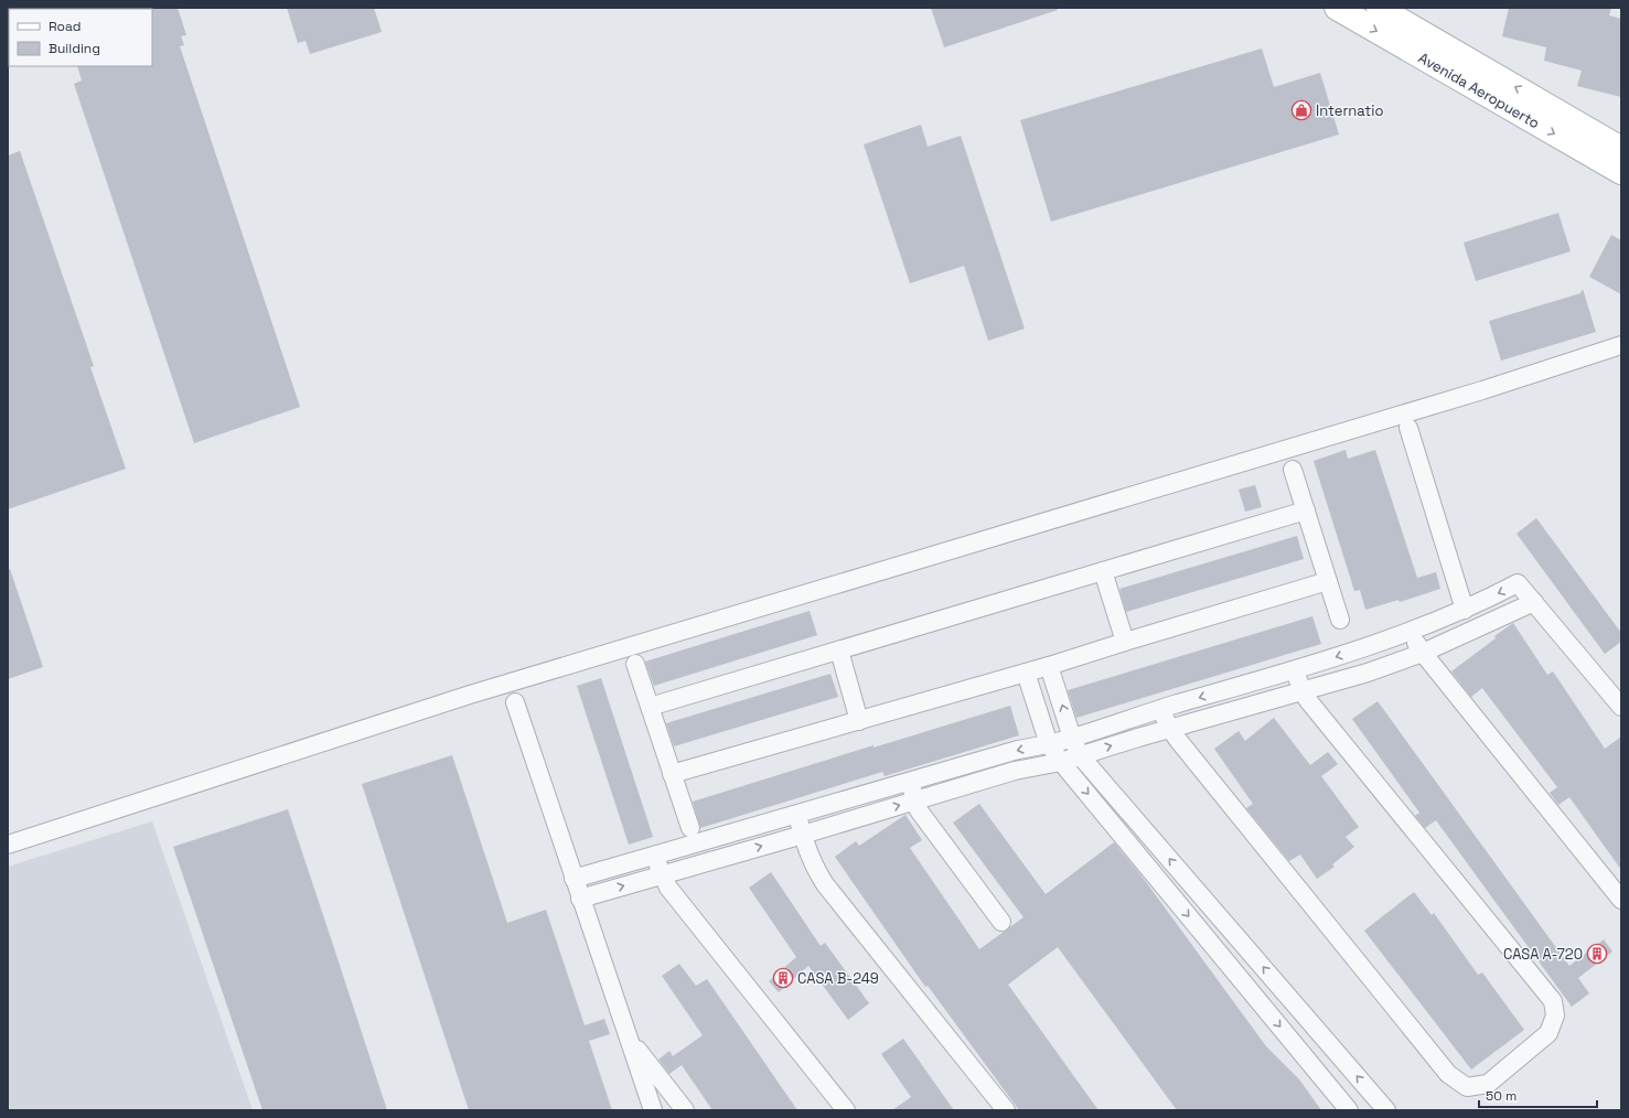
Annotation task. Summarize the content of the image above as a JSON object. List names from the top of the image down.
{
  "streets": {
    "street": ["Avenida Aeropuerto"]
  },
  "places": {
    "shop": ["Internatio"],
    "building": ["CASA A-720", "CASA B-249"]
  },
  "legend": ["Road", "Building"],
  "scale_bar": "50 m"
}
